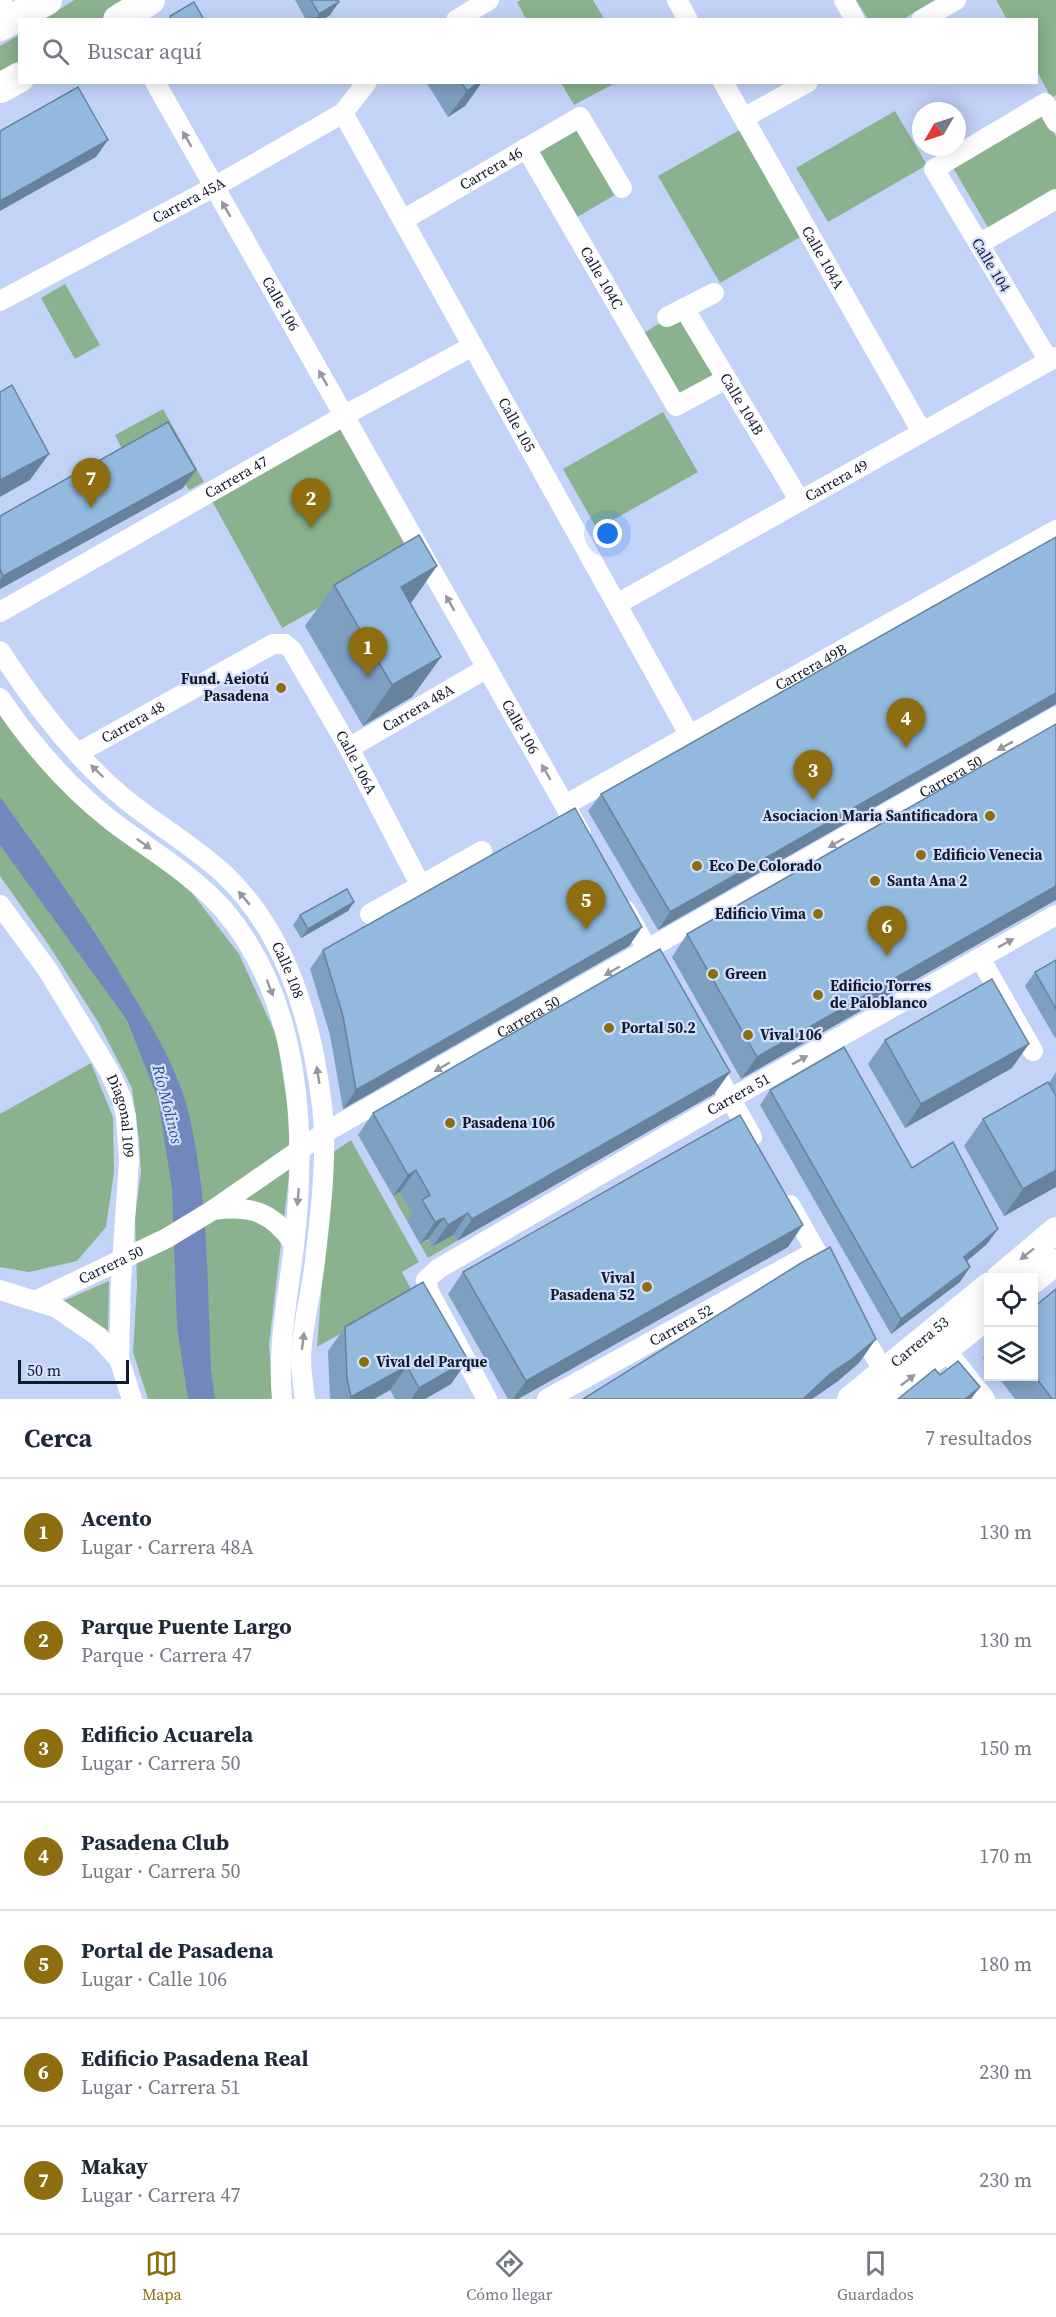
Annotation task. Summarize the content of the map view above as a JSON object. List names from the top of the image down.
{
  "streets": {
    "main road": ["Carrera 53"],
    "street": [
      "Carrera 46",
      "Carrera 45A",
      "Calle 104A",
      "Calle 104",
      "Calle 104C",
      "Calle 106",
      "Calle 104B",
      "Calle 105",
      "Carrera 47",
      "Carrera 49",
      "Carrera 49B",
      "Carrera 48A",
      "Carrera 48",
      "Calle 106A",
      "Carrera 50",
      "Calle 108",
      "Carrera 51",
      "Diagonal 109",
      "Carrera 52"
    ]
  },
  "crossings": [
    ["Carrera 46", "Calle 104C"],
    ["Carrera 46", "Calle 105"],
    ["Carrera 45A", "Calle 106"],
    ["Carrera 45A", "Calle 105"],
    ["Calle 104A", "Carrera 49"],
    ["Calle 104", "Carrera 49"],
    ["Calle 104C", "Calle 104B"],
    ["Calle 106", "Carrera 47"],
    ["Calle 106", "Carrera 49B"],
    ["Calle 106", "Carrera 48A"],
    ["Calle 104B", "Carrera 49"],
    ["Calle 105", "Carrera 47"],
    ["Calle 105", "Carrera 49"],
    ["Calle 105", "Carrera 49B"],
    ["Carrera 48A", "Calle 106A"],
    ["Carrera 48", "Calle 106A"],
    ["Carrera 48", "Calle 108"],
    ["Carrera 50", "Calle 108"],
    ["Carrera 50", "Diagonal 109"]
  ],
  "one_way": ["Calle 106", "Carrera 50", "Carrera 51"],
  "water": ["Río Molinos"],
  "places": [
    "Fund. Aeiotú Pasadena",
    "Asociacion Maria Santificadora",
    "Edificio Venecia",
    "Eco De Colorado",
    "Santa Ana 2",
    "Edificio Vima",
    "Green",
    "Edificio Torres de Paloblanco",
    "Portal 50.2",
    "Vival 106",
    "Pasadena 106",
    "Vival Pasadena 52",
    "Vival del Parque"
  ],
  "scale_bar": "50 m",
  "north": "bottom left",
  "page": {
    "search": "Buscar aquí",
    "pins": [
      "7",
      "2",
      "1",
      "4",
      "3",
      "5",
      "6"
    ],
    "scale": "50 m",
    "heading": ["Cerca", "7 resultados"],
    "list": [
      {
        "mark": "1",
        "name": "Acento",
        "note": "Lugar · Carrera 48A",
        "value": "130 m"
      },
      {
        "mark": "2",
        "name": "Parque Puente Largo",
        "note": "Parque · Carrera 47",
        "value": "130 m"
      },
      {
        "mark": "3",
        "name": "Edificio Acuarela",
        "note": "Lugar · Carrera 50",
        "value": "150 m"
      },
      {
        "mark": "4",
        "name": "Pasadena Club",
        "note": "Lugar · Carrera 50",
        "value": "170 m"
      },
      {
        "mark": "5",
        "name": "Portal de Pasadena",
        "note": "Lugar · Calle 106",
        "value": "180 m"
      },
      {
        "mark": "6",
        "name": "Edificio Pasadena Real",
        "note": "Lugar · Carrera 51",
        "value": "230 m"
      },
      {
        "mark": "7",
        "name": "Makay",
        "note": "Lugar · Carrera 47",
        "value": "230 m"
      }
    ],
    "nav": ["Mapa", "Cómo llegar", "Guardados"]
  }
}
